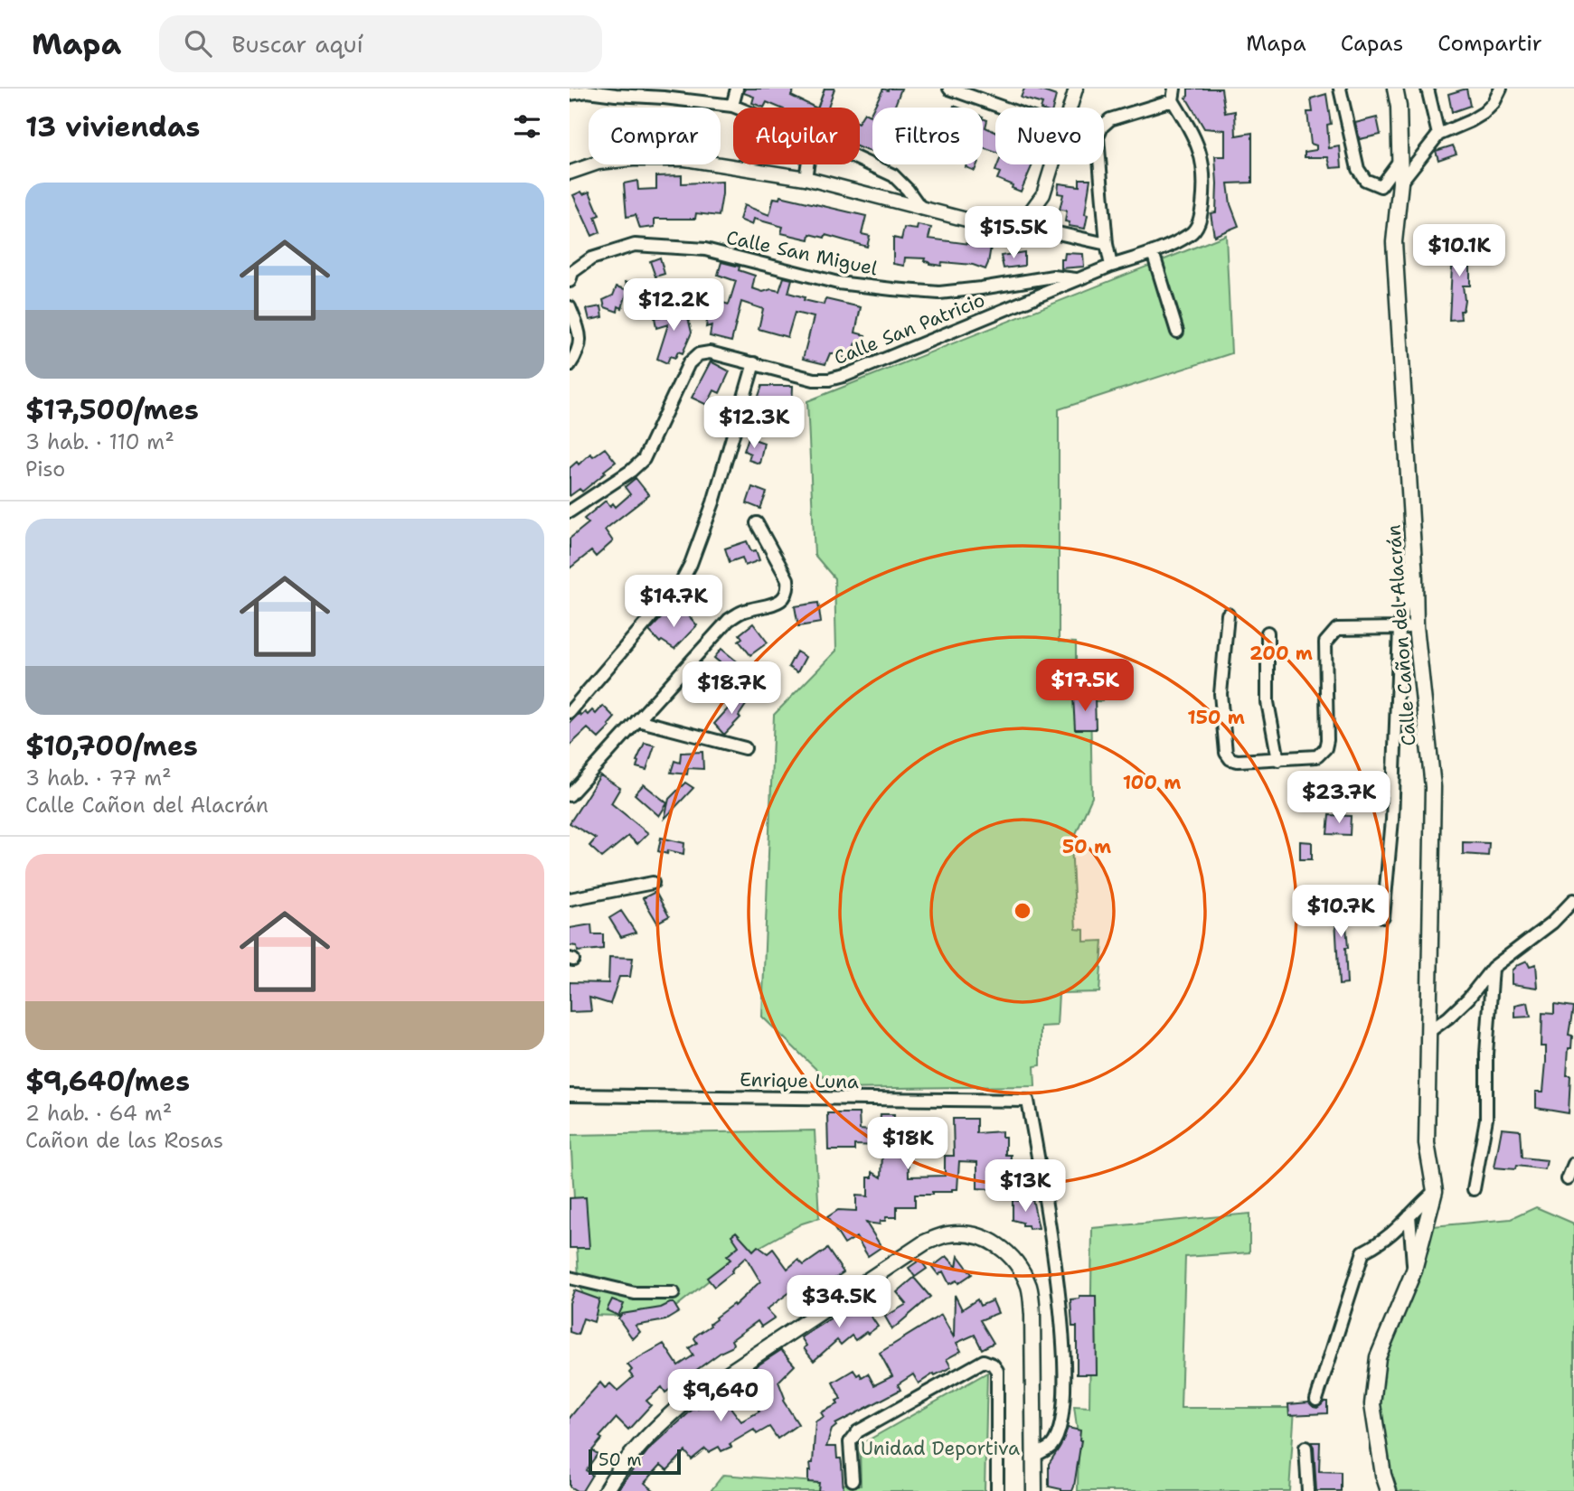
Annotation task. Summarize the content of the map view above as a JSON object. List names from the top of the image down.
{
  "streets": {
    "main road": ["Calle Cañon del Alacrán"],
    "street": ["Calle San Miguel", "Calle San Patricio", "Enrique Luna"]
  },
  "crossings": [
    ["Calle San Miguel", "Calle San Patricio"]
  ],
  "parks": ["Unidad Deportiva"],
  "scale_bar": "50 m",
  "page": {
    "header": "Mapa",
    "search": "Buscar aquí",
    "nav": ["Mapa", "Capas", "Compartir"],
    "heading": "13 viviendas",
    "chip": [
      "Comprar",
      "Alquilar",
      "Filtros",
      "Nuevo"
    ],
    "list": [
      {
        "name": "$17,500/mes",
        "note": "3 hab. · 110 m² · Piso"
      },
      {
        "name": "$10,700/mes",
        "note": "3 hab. · 77 m² · Calle Cañon del Alacrán"
      },
      {
        "name": "$9,640/mes",
        "note": "2 hab. · 64 m² · Cañon de las Rosas"
      }
    ],
    "price": [
      "$15.5K",
      "$10.1K",
      "$12.2K",
      "$12.3K",
      "$14.7K",
      "$17.5K",
      "$18.7K",
      "$23.7K",
      "$10.7K",
      "$18K",
      "$13K",
      "$34.5K",
      "$9,640"
    ],
    "scale": "50 m"
  },
  "rings": [
    "200 m",
    "150 m",
    "100 m",
    "50 m"
  ]
}
